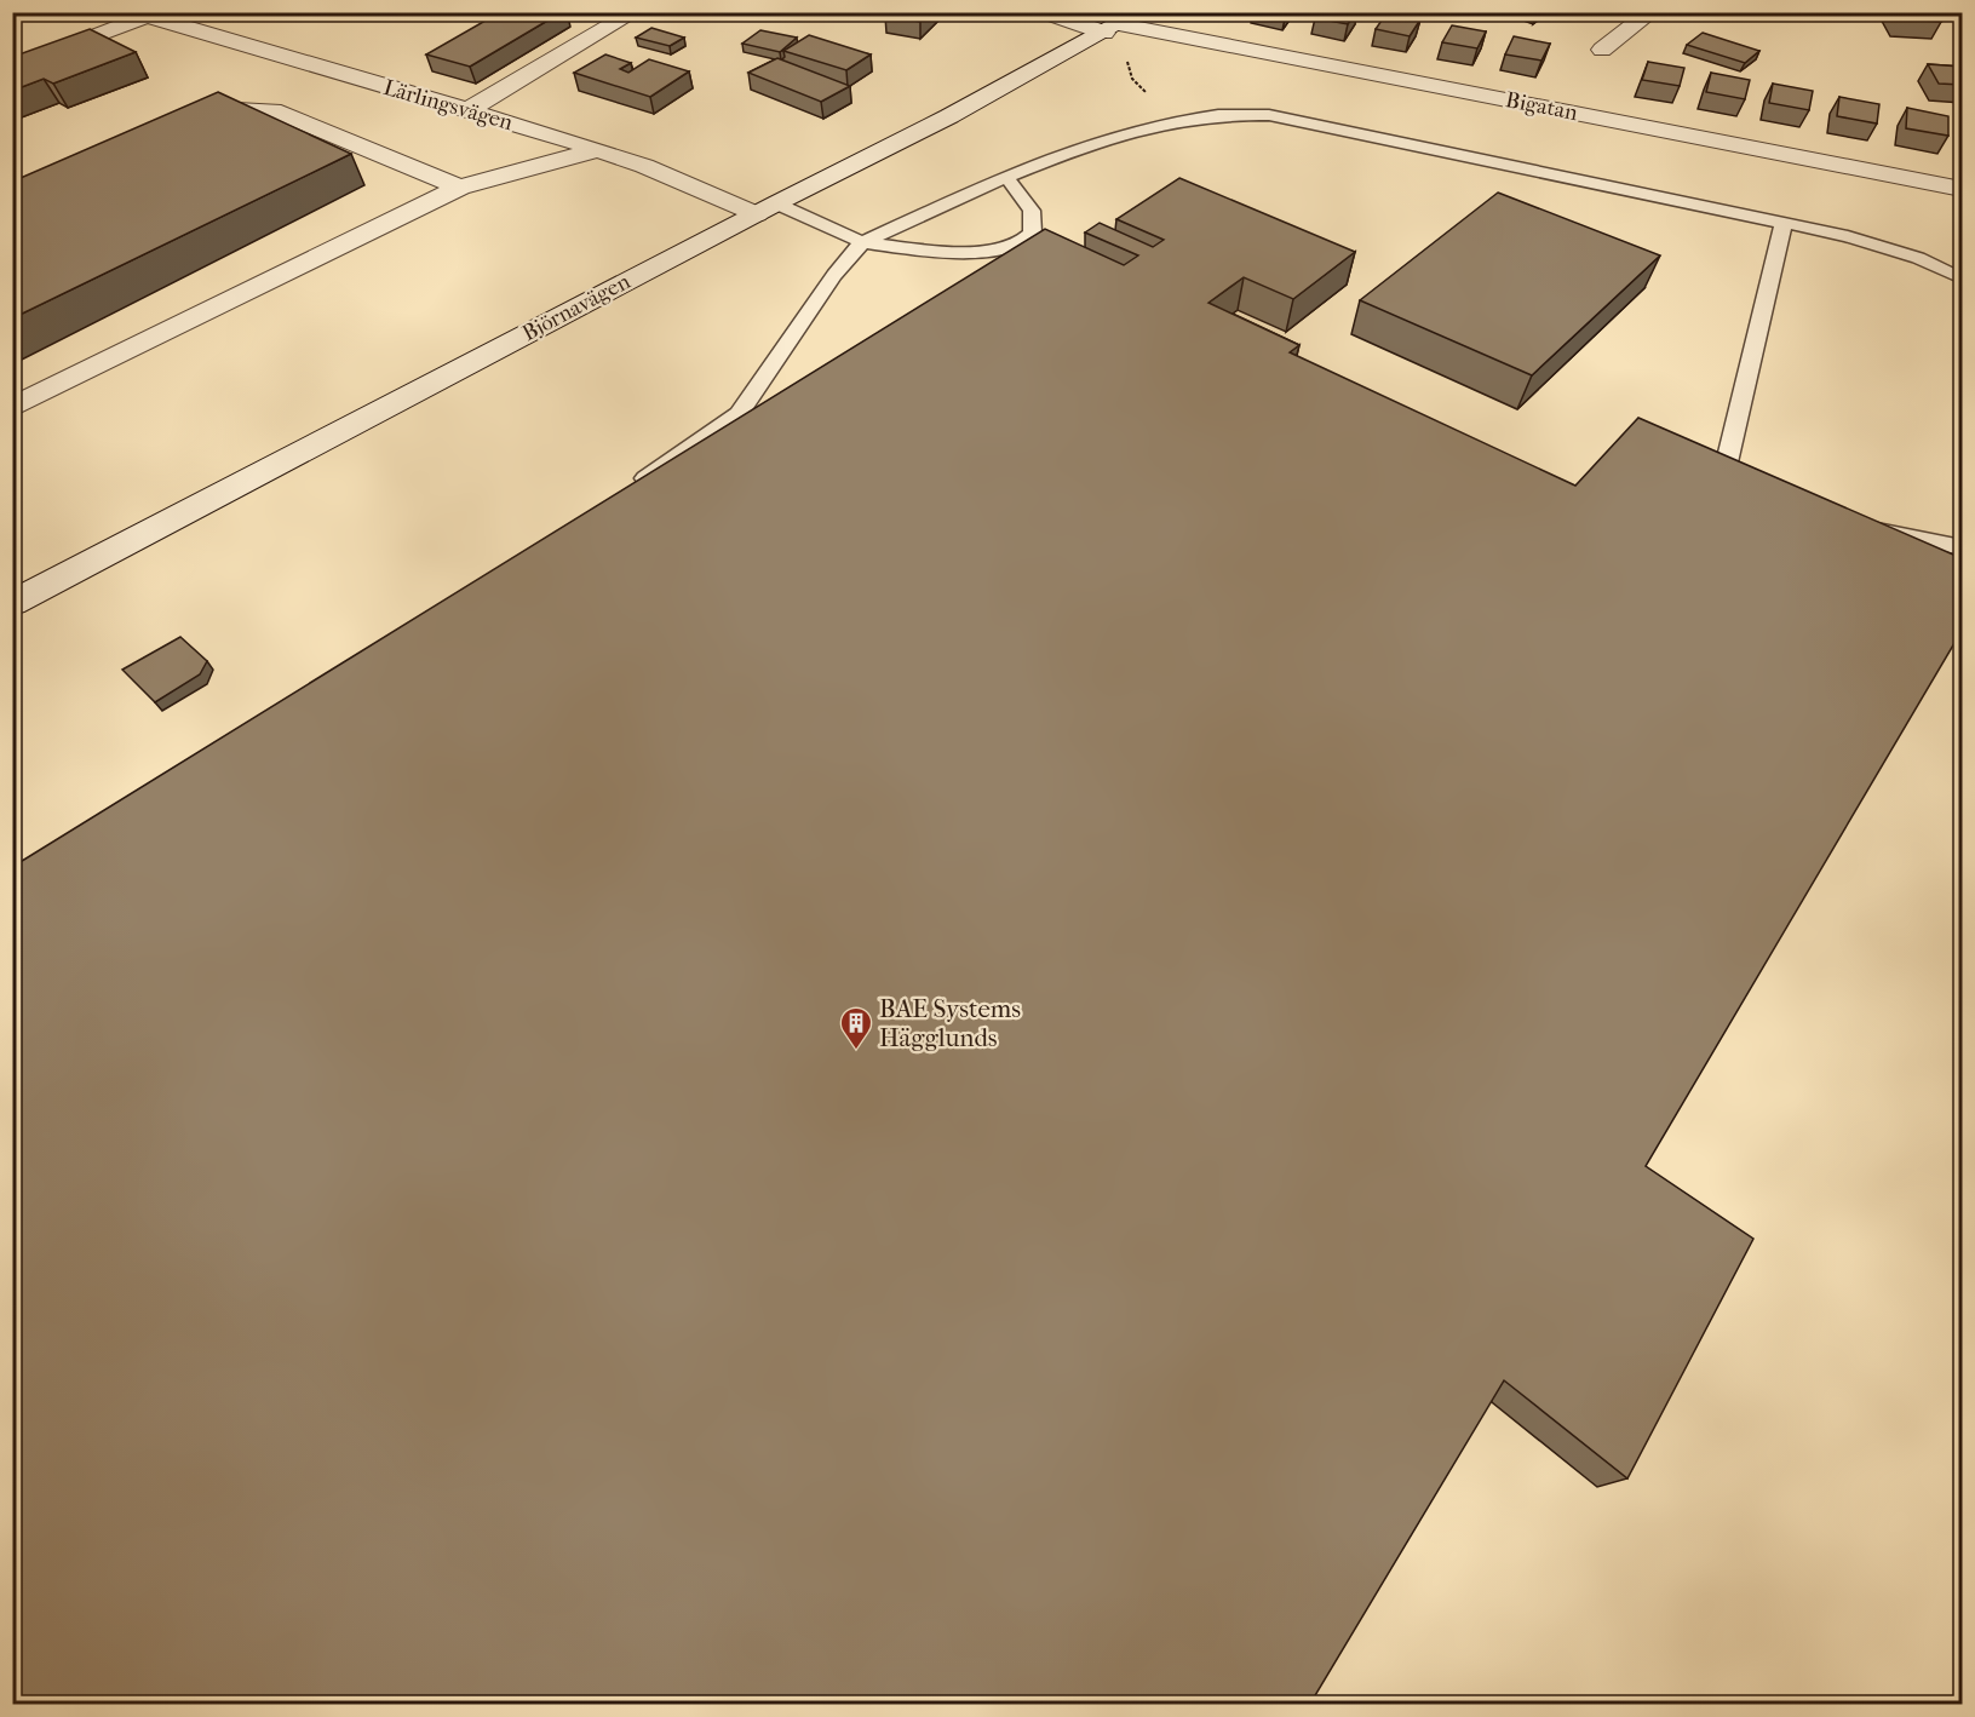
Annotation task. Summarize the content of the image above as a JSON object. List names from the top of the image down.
{
  "streets": {
    "street": ["Lärlingsvägen", "Bigatan", "Björnavägen"]
  },
  "crossings": [
    ["Lärlingsvägen", "Björnavägen"],
    ["Bigatan", "Björnavägen"]
  ],
  "places": {
    "building": ["BAE Systems Hägglunds"]
  }
}
